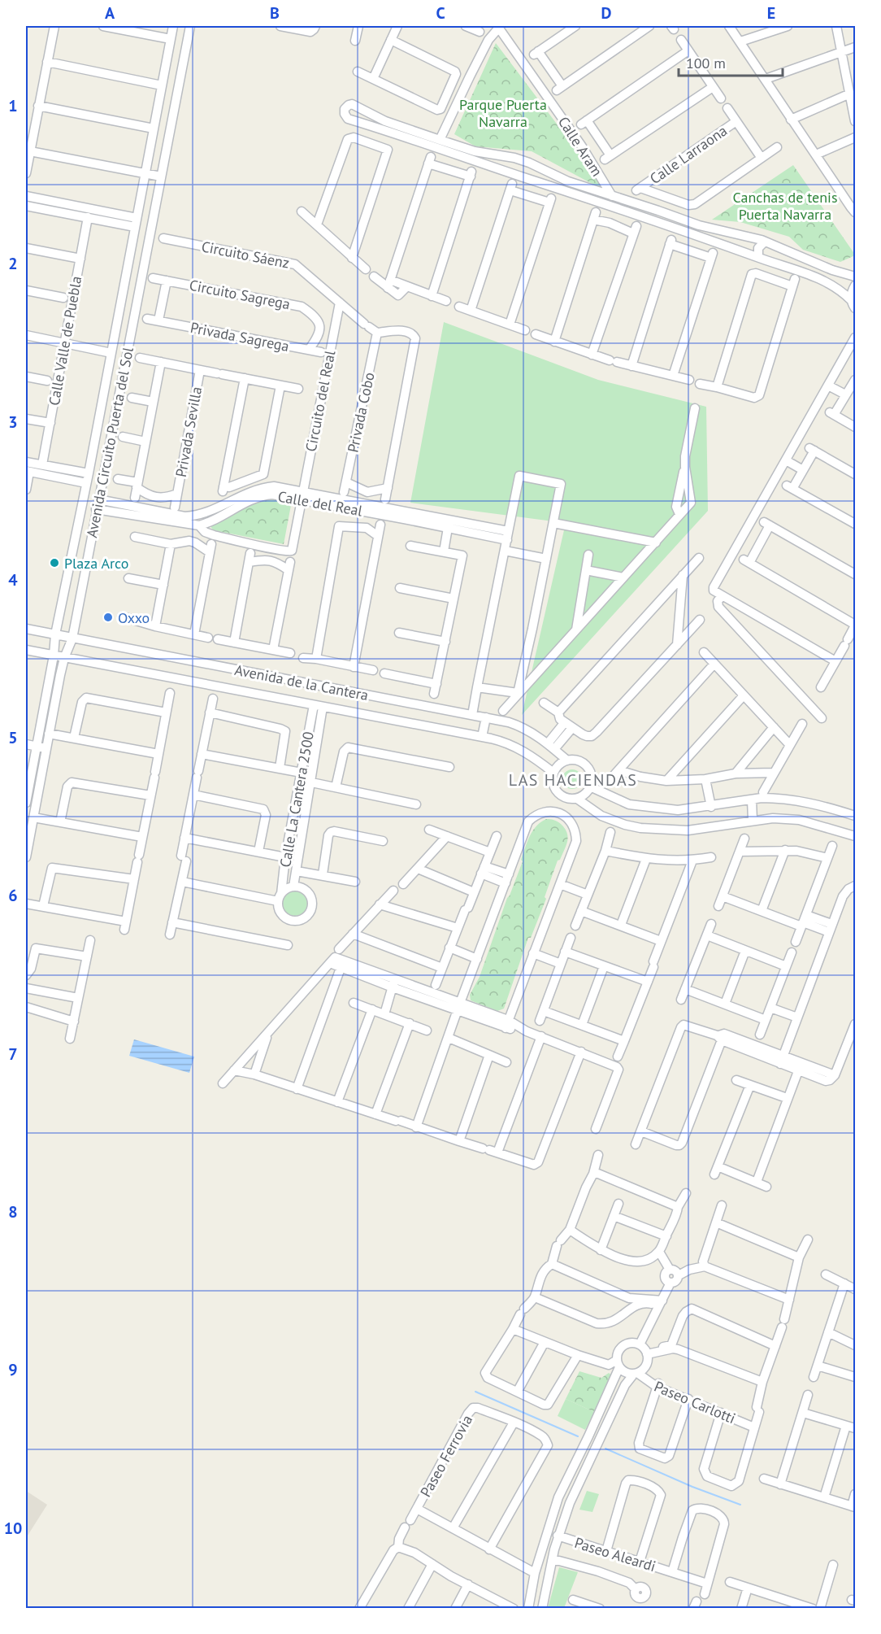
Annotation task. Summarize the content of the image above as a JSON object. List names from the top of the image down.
{
  "streets": {
    "street": [
      "Calle Aram",
      "Calle Larraona",
      "Circuito Sáenz",
      "Circuito Sagrega",
      "Privada Sagrega",
      "Calle Valle de Puebla",
      "Circuito del Real",
      "Privada Cobo",
      "Privada Sevilla",
      "Avenida Circuito Puerta del Sol",
      "Calle del Real",
      "Avenida de la Cantera",
      "Calle La Cantera 2500",
      "Paseo Carlotti",
      "Paseo Ferrovia",
      "Paseo Aleardi"
    ]
  },
  "crossings": [
    ["Circuito Sáenz", "Circuito del Real"],
    ["Circuito Sáenz", "Privada Cobo"],
    ["Circuito del Real", "Calle del Real"],
    ["Avenida Circuito Puerta del Sol", "Calle del Real"],
    ["Avenida Circuito Puerta del Sol", "Avenida de la Cantera"],
    ["Avenida de la Cantera", "Calle La Cantera 2500"]
  ],
  "districts": ["LAS HACIENDAS"],
  "parks": ["Parque Puerta Navarra", "Canchas de tenis Puerta Navarra"],
  "places": ["Plaza Arco", "Oxxo"],
  "scale_bar": "100 m",
  "grid": {
    "columns": [
      "A",
      "B",
      "C",
      "D",
      "E"
    ],
    "rows": [
      "1",
      "2",
      "3",
      "4",
      "5",
      "6",
      "7",
      "8",
      "9",
      "10"
    ]
  }
}
